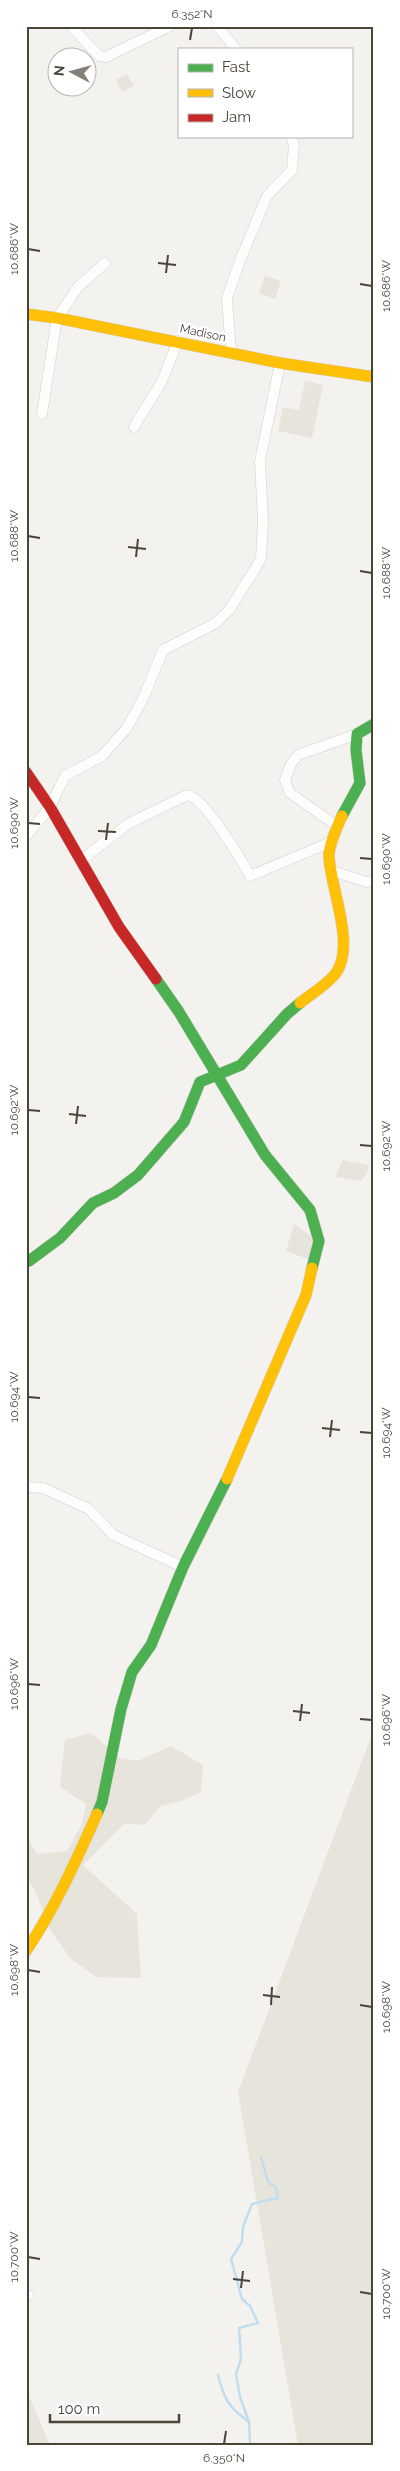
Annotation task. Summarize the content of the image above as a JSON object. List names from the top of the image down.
{
  "streets": {
    "street": ["Madison"]
  },
  "legend": ["Fast", "Slow", "Jam"],
  "scale_bar": "100 m",
  "north": "left",
  "coordinates": [
    "6.352°N",
    "10.686°W",
    "10.688°W",
    "10.690°W",
    "10.692°W",
    "10.694°W",
    "10.696°W",
    "10.698°W",
    "10.700°W",
    "6.350°N"
  ]
}
